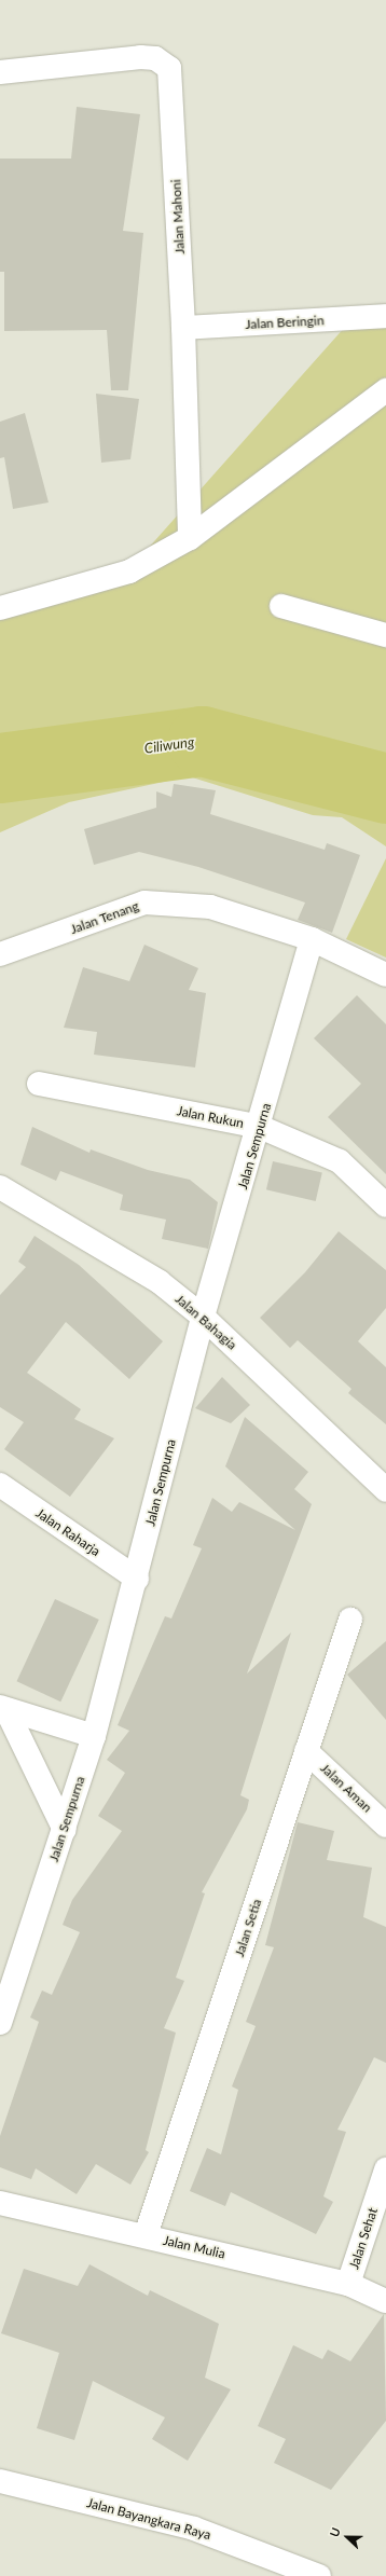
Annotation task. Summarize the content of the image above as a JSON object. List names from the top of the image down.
{
  "streets": {
    "street": [
      "Jalan Mahoni",
      "Jalan Beringin",
      "Jalan Tenang",
      "Jalan Rukun",
      "Jalan Sempurna",
      "Jalan Bahagia",
      "Jalan Raharja",
      "Jalan Aman",
      "Jalan Setia",
      "Jalan Sehat",
      "Jalan Mulia",
      "Jalan Bayangkara Raya"
    ]
  },
  "crossings": [
    ["Jalan Mahoni", "Jalan Beringin"],
    ["Jalan Tenang", "Jalan Sempurna"],
    ["Jalan Rukun", "Jalan Sempurna"],
    ["Jalan Sempurna", "Jalan Bahagia"],
    ["Jalan Sempurna", "Jalan Raharja"],
    ["Jalan Aman", "Jalan Setia"],
    ["Jalan Setia", "Jalan Mulia"],
    ["Jalan Sehat", "Jalan Mulia"]
  ],
  "water": ["Ciliwung"],
  "north": "left"
}
